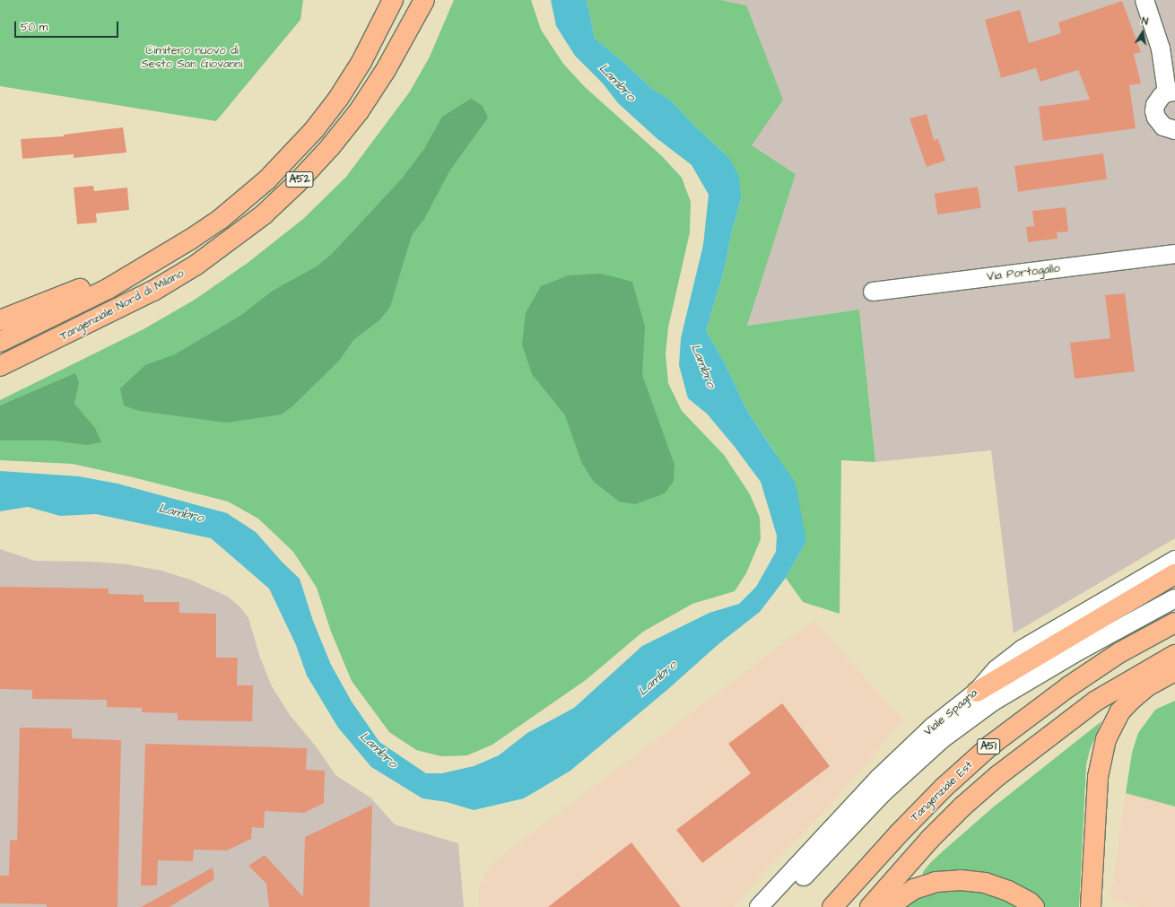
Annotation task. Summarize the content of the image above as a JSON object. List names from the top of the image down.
{
  "streets": {
    "highway": [
      "A52",
      "Tangenziale Nord di Milano",
      "A51",
      "Tangenziale Est"
    ],
    "street": ["Via Portogallo", "Viale Spagna"]
  },
  "water": ["Lambro"],
  "parks": ["Cimitero nuovo di Sesto San Giovanni"],
  "scale_bar": "50 m",
  "north": "top"
}
